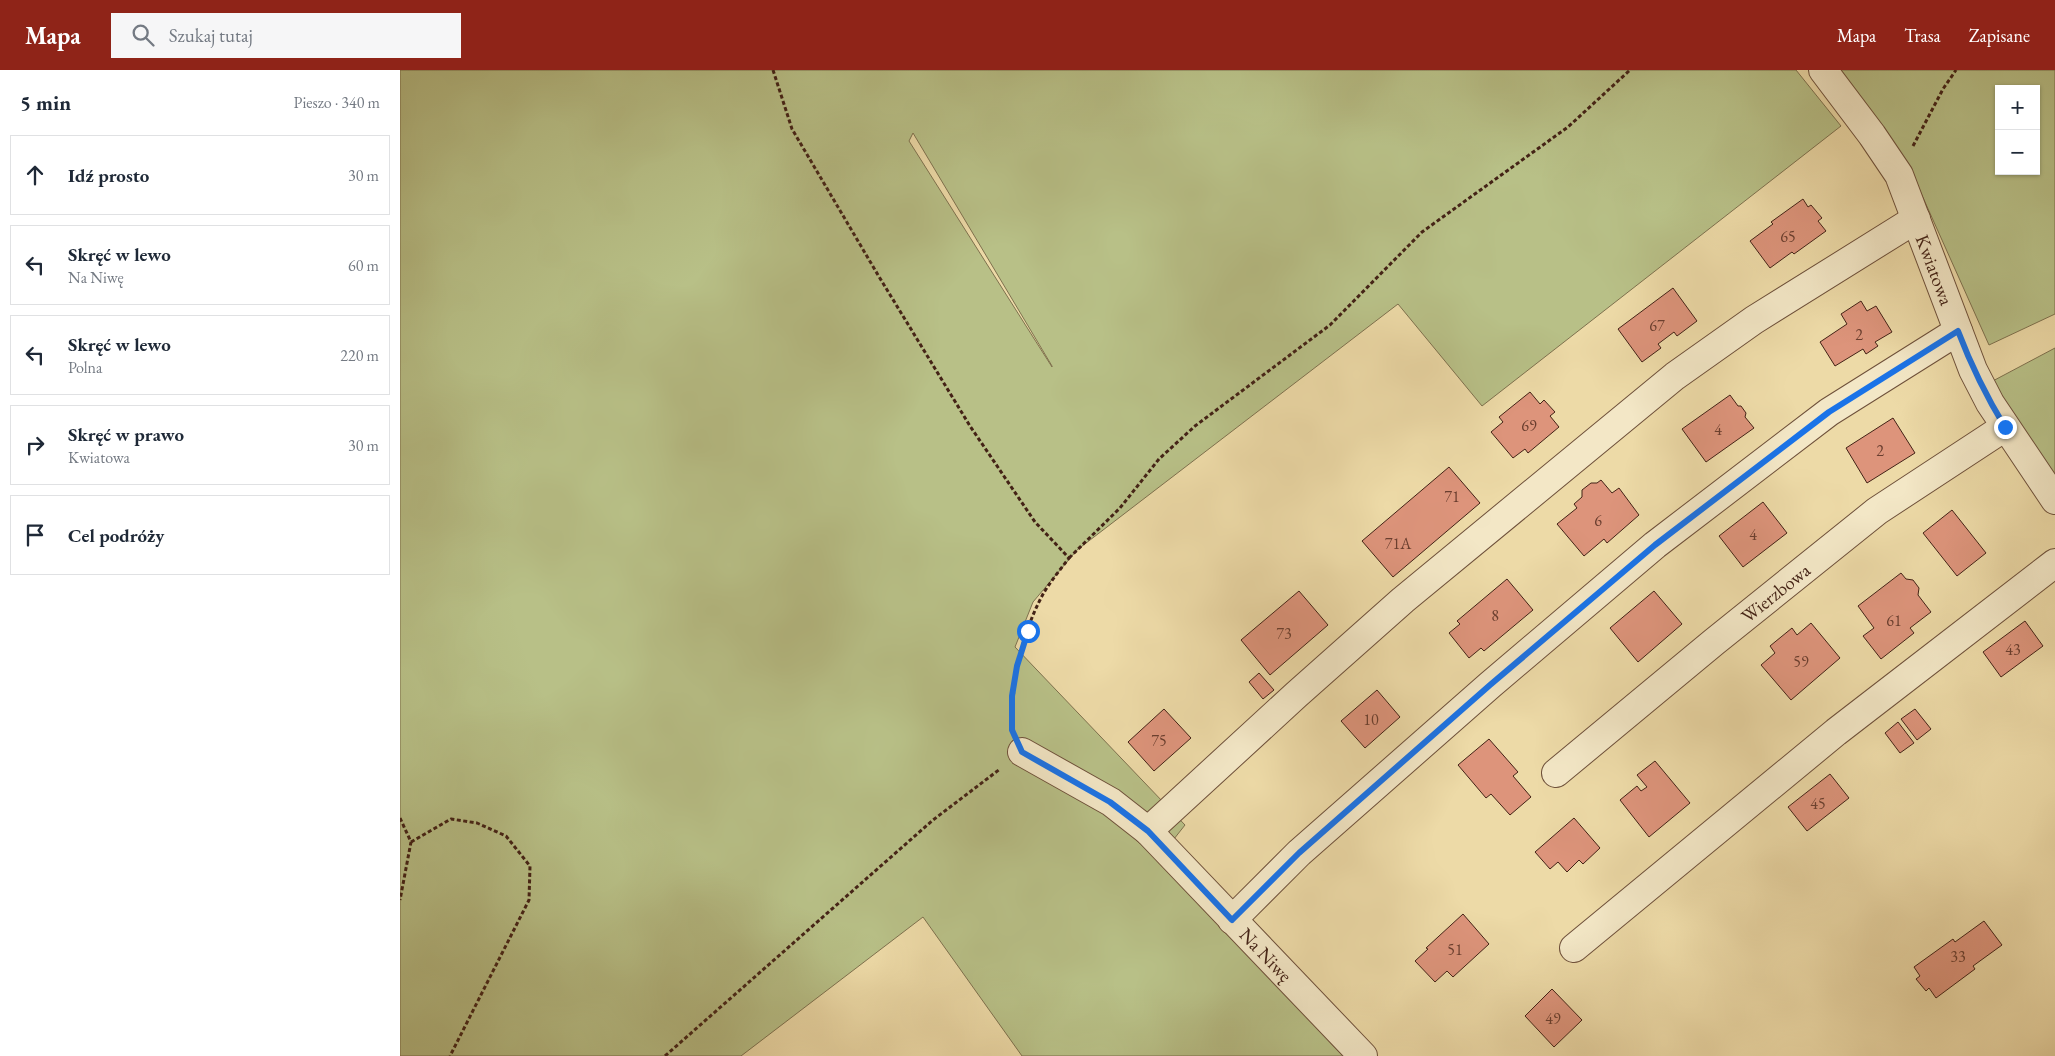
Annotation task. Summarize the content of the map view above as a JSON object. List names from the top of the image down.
{
  "streets": {
    "street": ["Kwiatowa", "Wierzbowa", "Na Niwę"]
  },
  "crossings": [
    ["Kwiatowa", "Wierzbowa"]
  ],
  "house_numbers": [
    "65",
    "67",
    "2",
    "69",
    "4",
    "2",
    "71",
    "6",
    "4",
    "71A",
    "8",
    "61",
    "73",
    "43",
    "59",
    "10",
    "75",
    "45",
    "51",
    "33",
    "49"
  ],
  "page": {
    "header": "Mapa",
    "search": "Szukaj tutaj",
    "nav": ["Mapa", "Trasa", "Zapisane"],
    "heading": ["5 min", "Pieszo · 340 m"],
    "map_buttons": ["+", "−"],
    "list": [
      ["Idź prosto", "30 m"],
      ["Skręć w lewo", "Na Niwę", "60 m"],
      ["Skręć w lewo", "Polna", "220 m"],
      ["Skręć w prawo", "Kwiatowa", "30 m"],
      "Cel podróży"
    ]
  }
}
